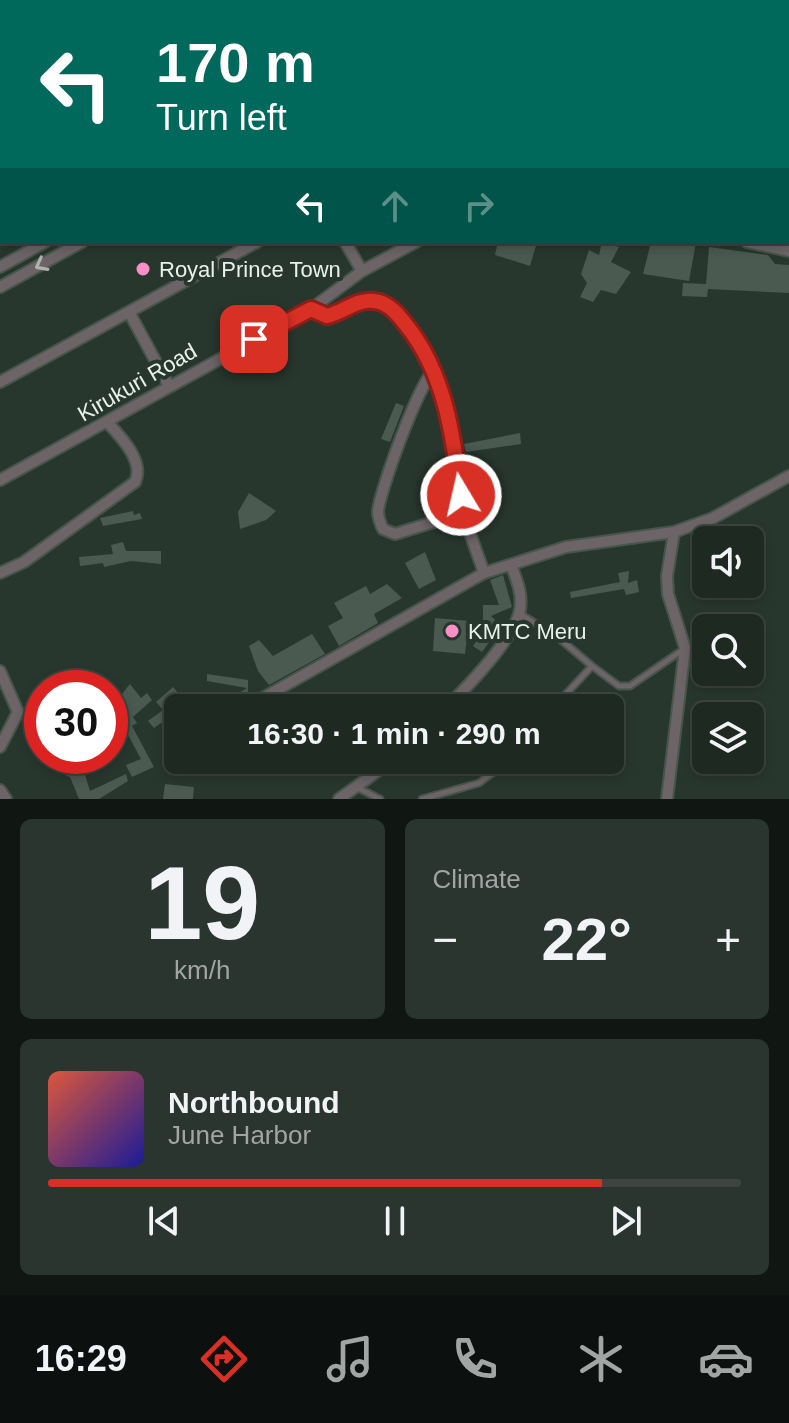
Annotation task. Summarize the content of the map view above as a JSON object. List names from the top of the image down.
{
  "streets": {
    "street": ["Kirukuri Road"]
  },
  "places": ["Royal Prince Town", "KMTC Meru"],
  "page": {
    "turn": ["170 m", "Turn left"],
    "limit": "30",
    "trip": "16:30 · 1 min · 290 m",
    "tile": [
      ["19", "km/h"],
      "Climate"
    ],
    "heat": ["−", "22°", "+"],
    "song": ["Northbound", "June Harbor"],
    "tabs": "16:29"
  }
}
